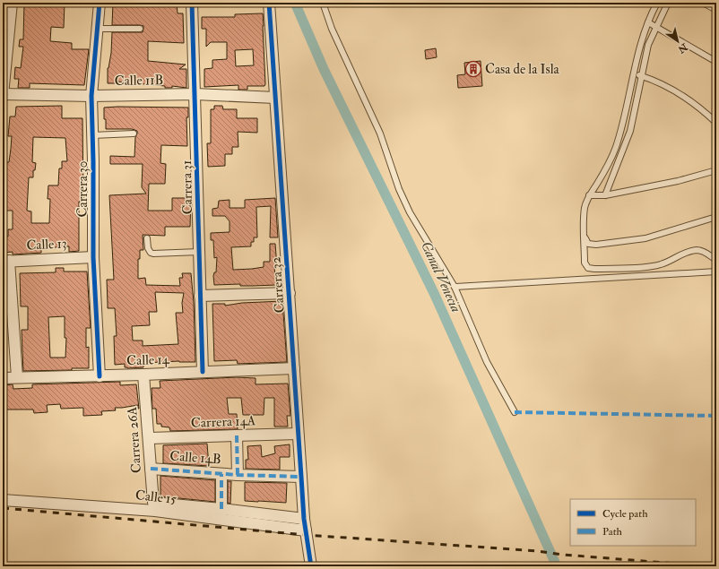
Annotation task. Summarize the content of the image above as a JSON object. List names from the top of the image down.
{
  "streets": {
    "street": [
      "Calle 11B",
      "Carrera 31",
      "Carrera 30",
      "Calle 13",
      "Carrera 32",
      "Calle 14",
      "Carrera 14A",
      "Carrera 26A",
      "Calle 14B",
      "Calle 15"
    ]
  },
  "crossings": [
    ["Calle 11B", "Carrera 31"],
    ["Calle 11B", "Carrera 30"],
    ["Calle 11B", "Carrera 32"],
    ["Carrera 31", "Calle 14"],
    ["Carrera 30", "Calle 13"],
    ["Carrera 30", "Calle 14"],
    ["Carrera 32", "Calle 14"],
    ["Carrera 32", "Carrera 14A"],
    ["Carrera 32", "Calle 14B"],
    ["Carrera 32", "Calle 15"],
    ["Calle 14", "Carrera 26A"],
    ["Carrera 14A", "Carrera 26A"],
    ["Carrera 26A", "Calle 14B"],
    ["Carrera 26A", "Calle 15"]
  ],
  "water": ["Canal Venecia"],
  "places": {
    "building": ["Casa de la Isla"]
  },
  "legend": ["Cycle path", "Path"],
  "north": "bottom right"
}
